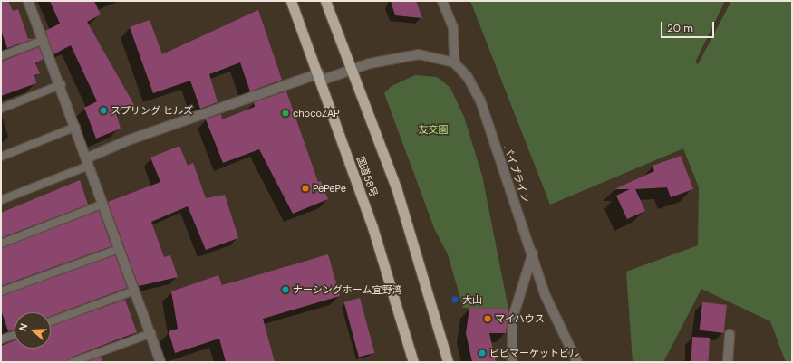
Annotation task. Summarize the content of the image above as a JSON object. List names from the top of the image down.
{
  "streets": {
    "highway": ["国道58号"],
    "street": ["パイプライン"]
  },
  "parks": ["友交園"],
  "places": [
    "スプリング ヒルズ",
    "chocoZAP",
    "PePePe",
    "ナーシングホーム宜野湾",
    "大山",
    "マイハウス",
    "ビビマーケットビル"
  ],
  "scale_bar": "20 m",
  "north": "left"
}
